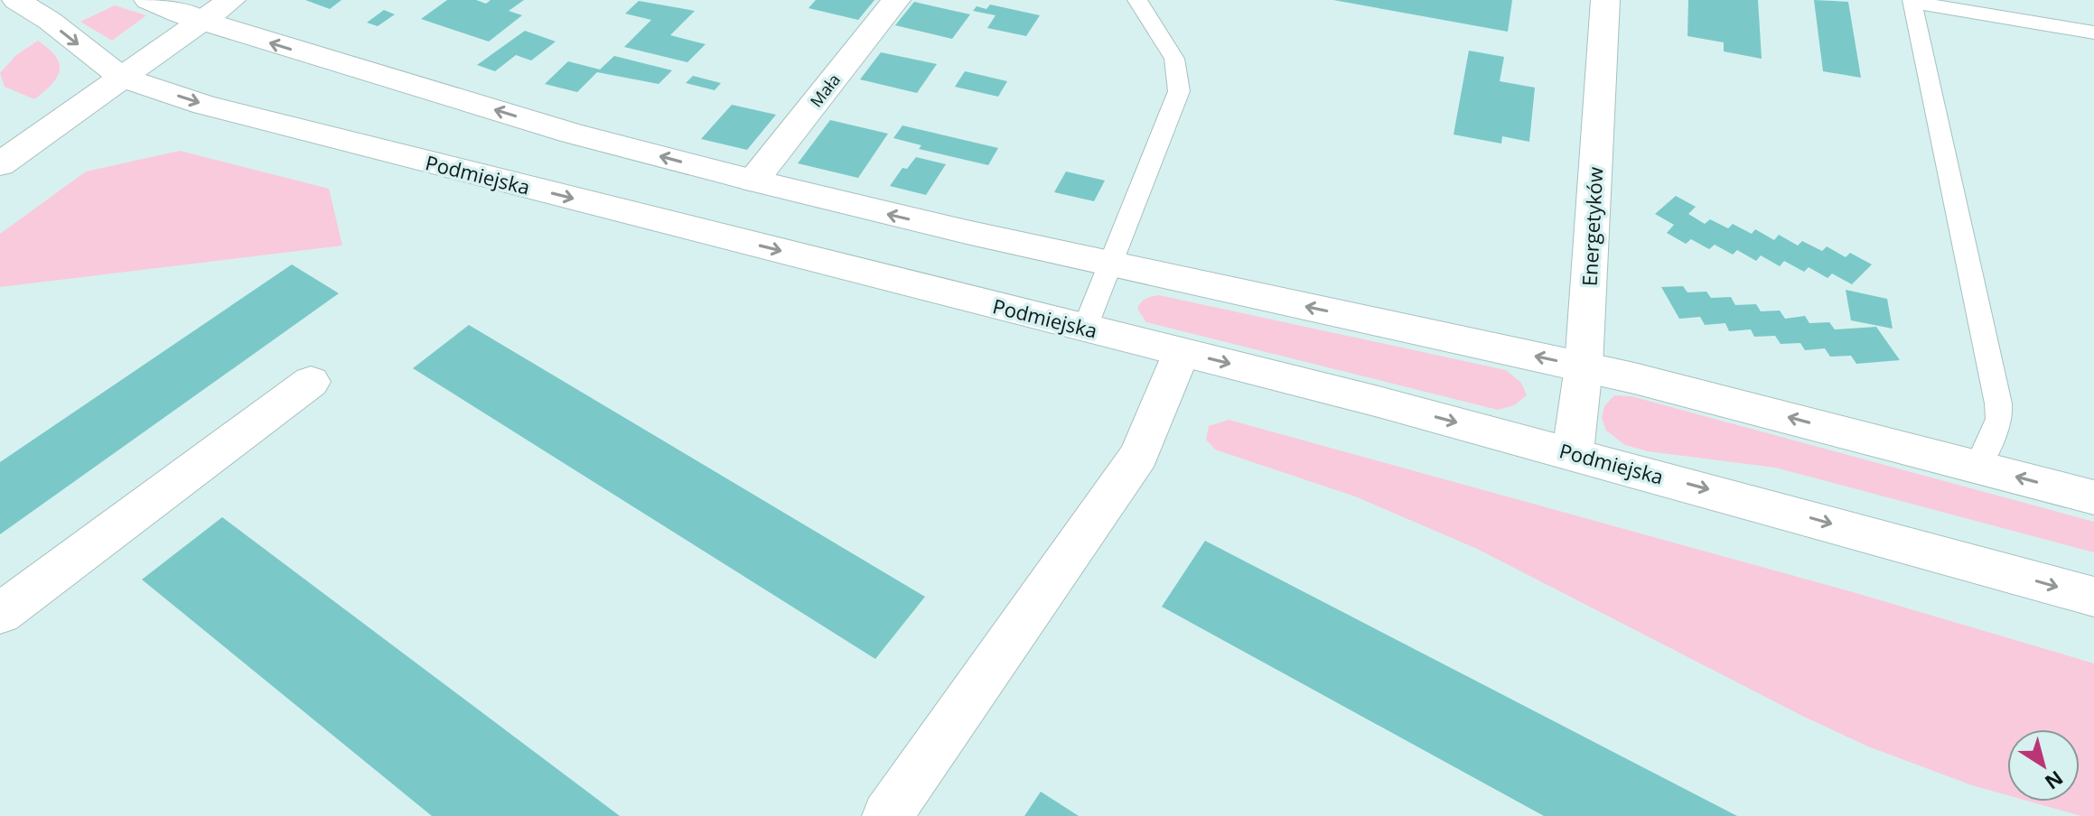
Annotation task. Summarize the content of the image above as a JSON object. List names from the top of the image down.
{
  "streets": {
    "main road": ["Mała", "Podmiejska", "Energetyków"]
  },
  "crossings": [
    ["Podmiejska", "Energetyków"]
  ],
  "north": "bottom right"
}
